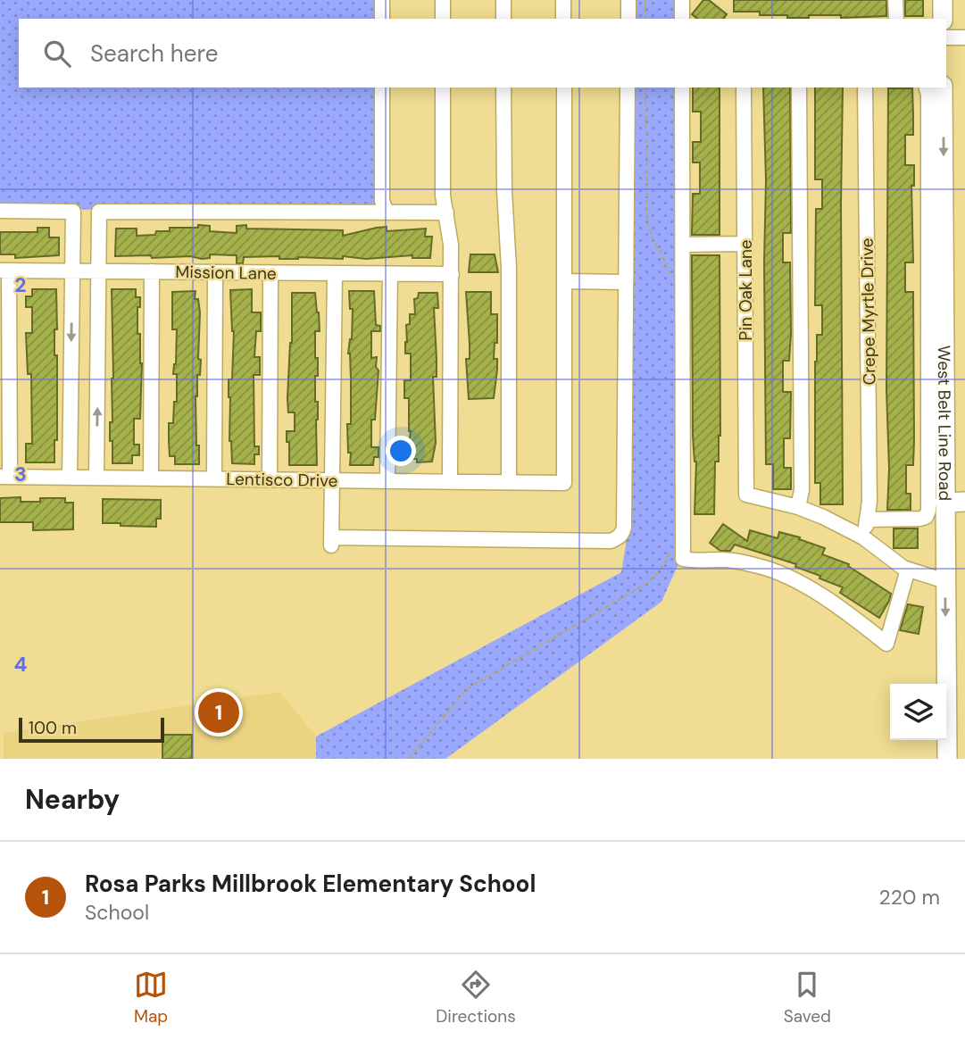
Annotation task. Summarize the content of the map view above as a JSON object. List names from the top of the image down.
{
  "streets": {
    "main road": ["West Belt Line Road"],
    "street": [
      "Mission Lane",
      "Pin Oak Lane",
      "Crepe Myrtle Drive",
      "Lentisco Drive"
    ]
  },
  "one_way": ["West Belt Line Road"],
  "scale_bar": "100 m",
  "page": {
    "search": "Search here",
    "pins": "1",
    "scale": "100 m",
    "heading": "Nearby",
    "list": [
      {
        "mark": "1",
        "name": "Rosa Parks Millbrook Elementary School",
        "note": "School",
        "value": "220 m"
      }
    ],
    "nav": ["Map", "Directions", "Saved"]
  },
  "grid": {
    "rows": ["2", "3", "4"]
  }
}
